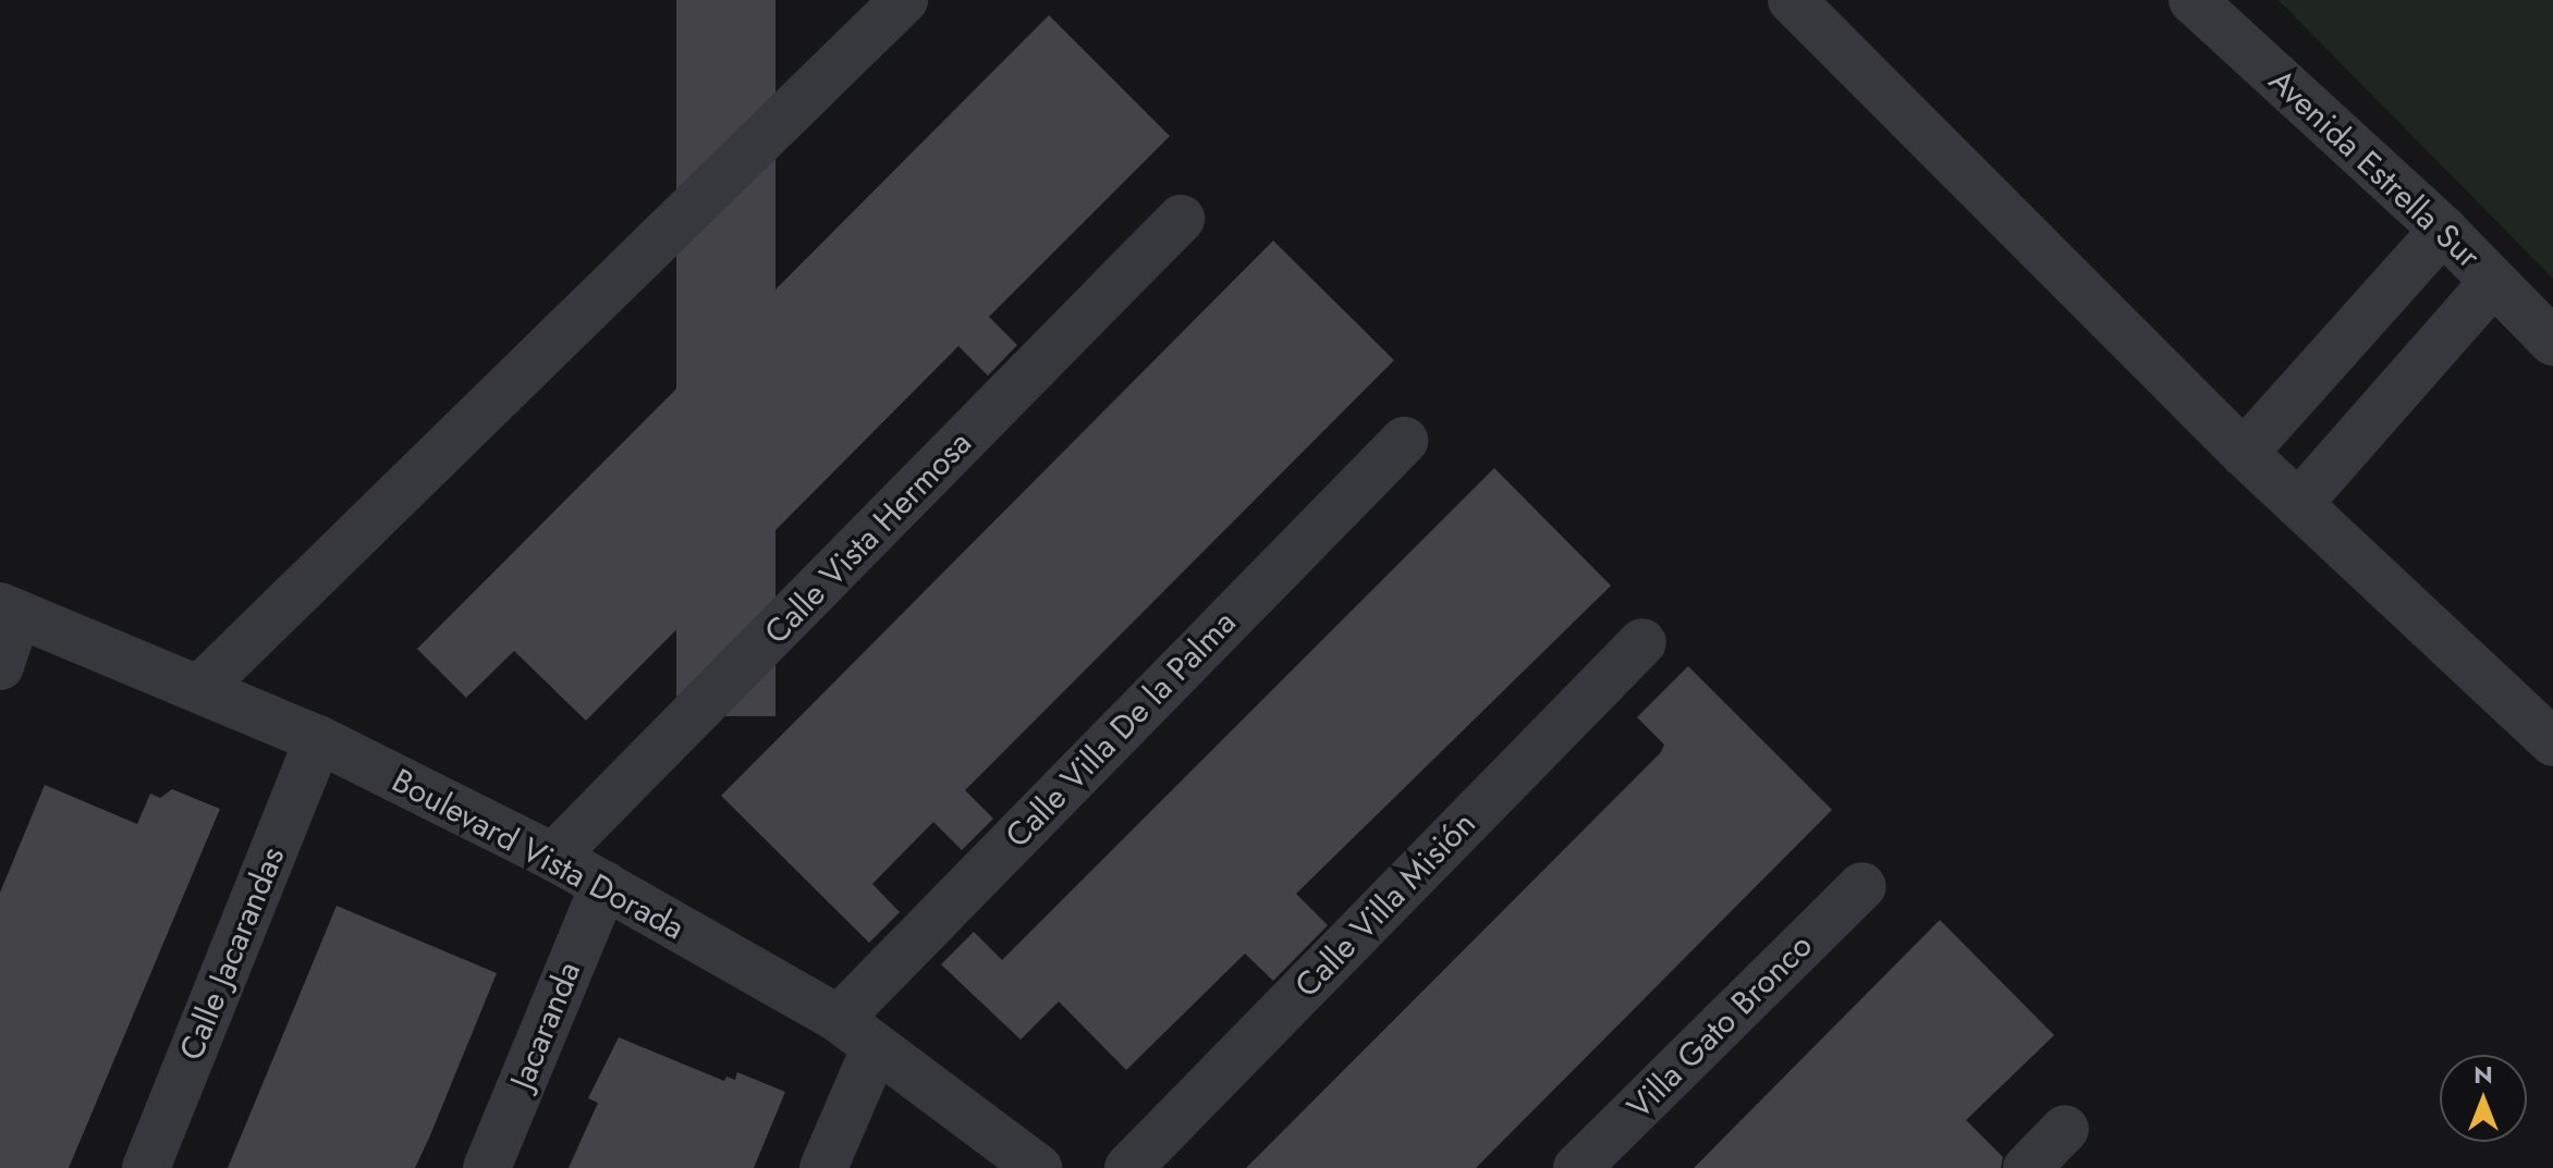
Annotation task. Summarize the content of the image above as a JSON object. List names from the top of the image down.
{
  "streets": {
    "street": [
      "Avenida Estrella Sur",
      "Calle Vista Hermosa",
      "Calle Villa De la Palma",
      "Boulevard Vista Dorada",
      "Calle Villa Misión",
      "Calle Jacarandas",
      "Jacaranda",
      "Villa Gato Bronco"
    ]
  },
  "crossings": [
    ["Calle Vista Hermosa", "Boulevard Vista Dorada"],
    ["Calle Villa De la Palma", "Boulevard Vista Dorada"],
    ["Boulevard Vista Dorada", "Calle Jacarandas"],
    ["Boulevard Vista Dorada", "Jacaranda"]
  ],
  "north": "top"
}
